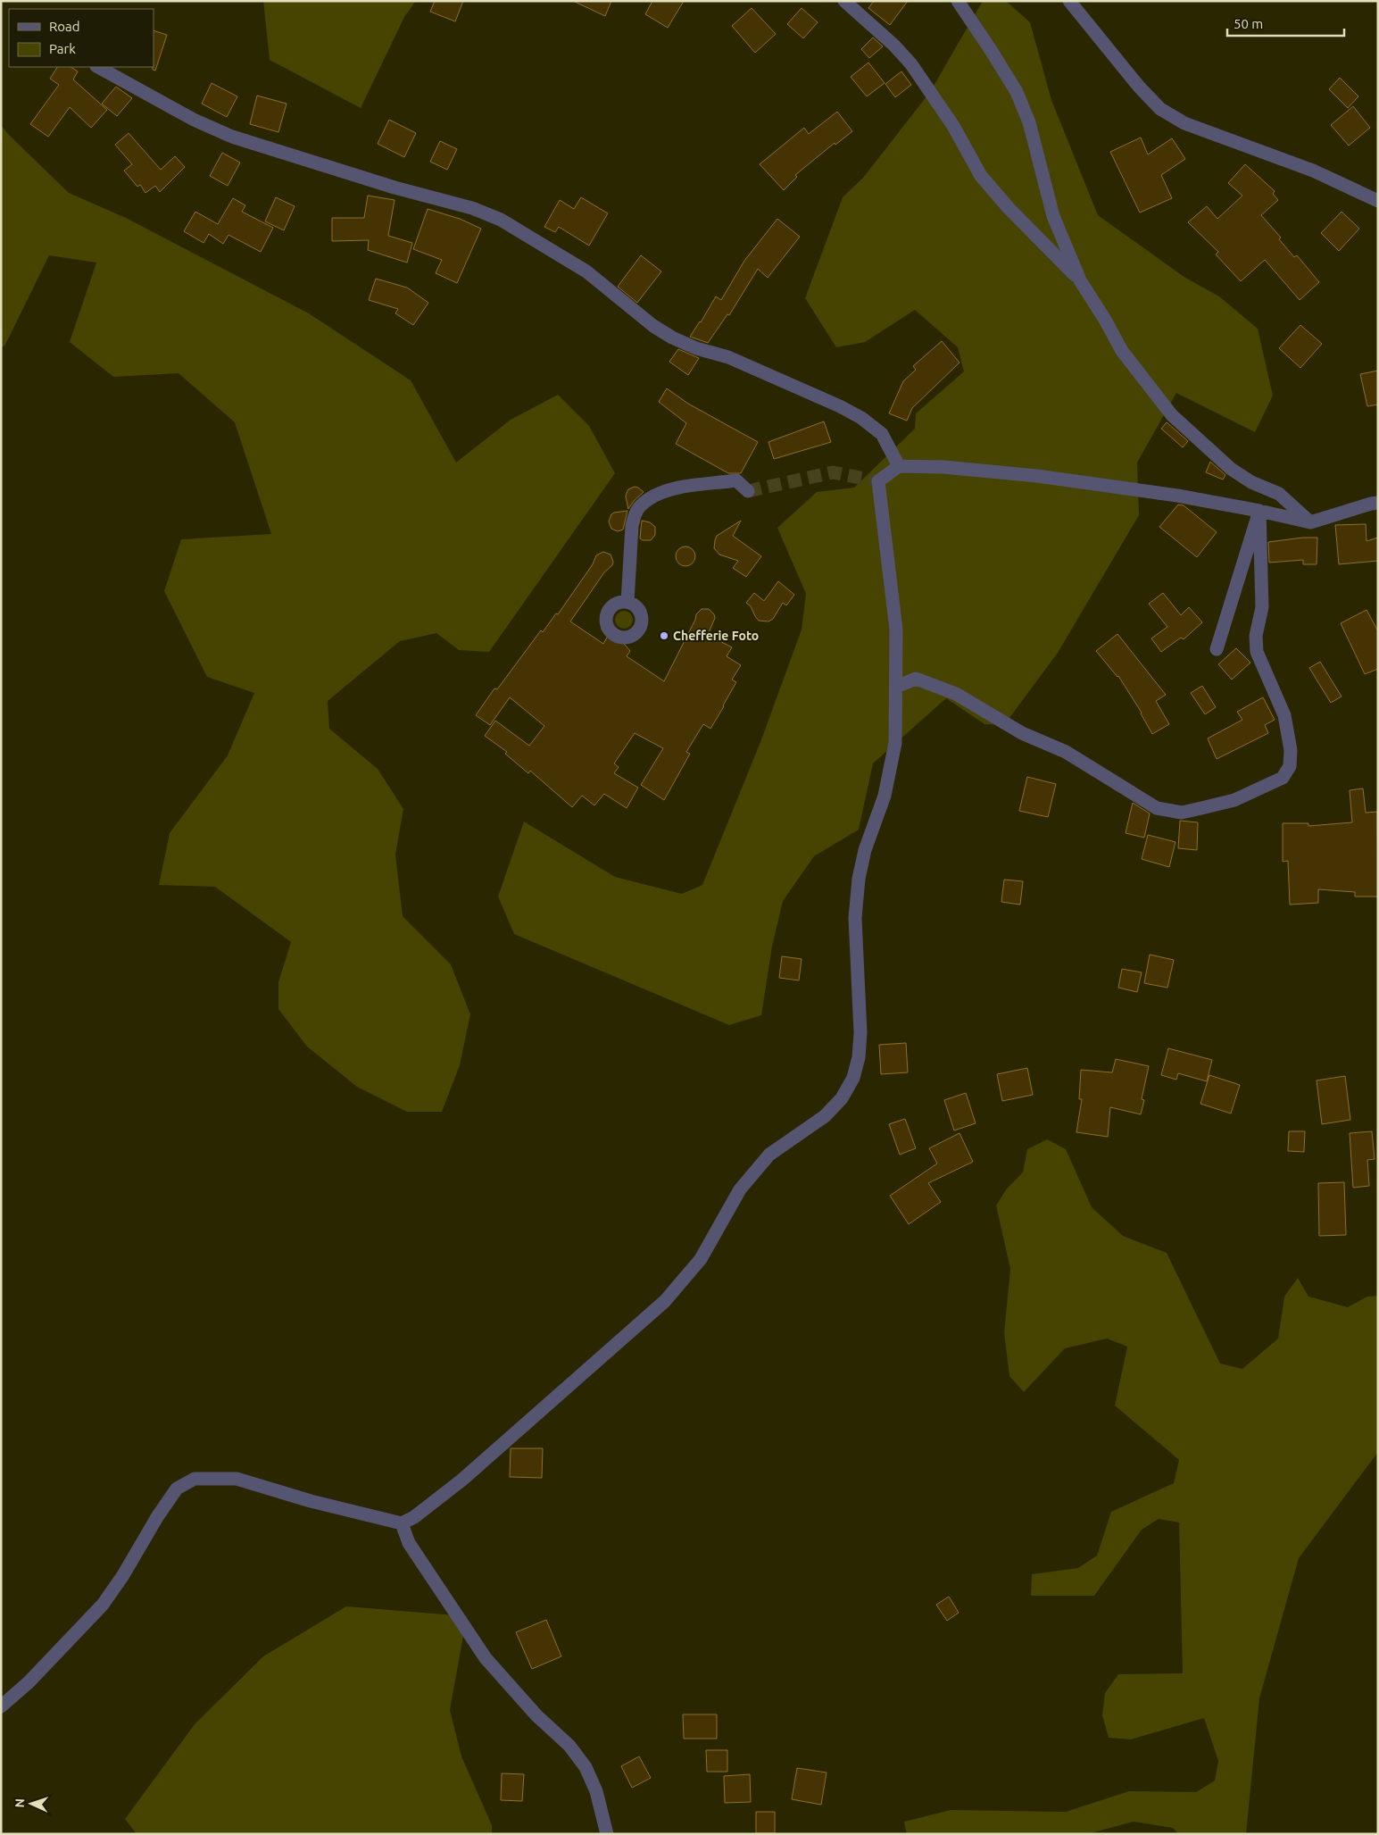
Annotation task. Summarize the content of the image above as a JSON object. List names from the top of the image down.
{
  "places": ["Chefferie Foto"],
  "legend": ["Road", "Park"],
  "scale_bar": "50 m",
  "north": "left"
}
